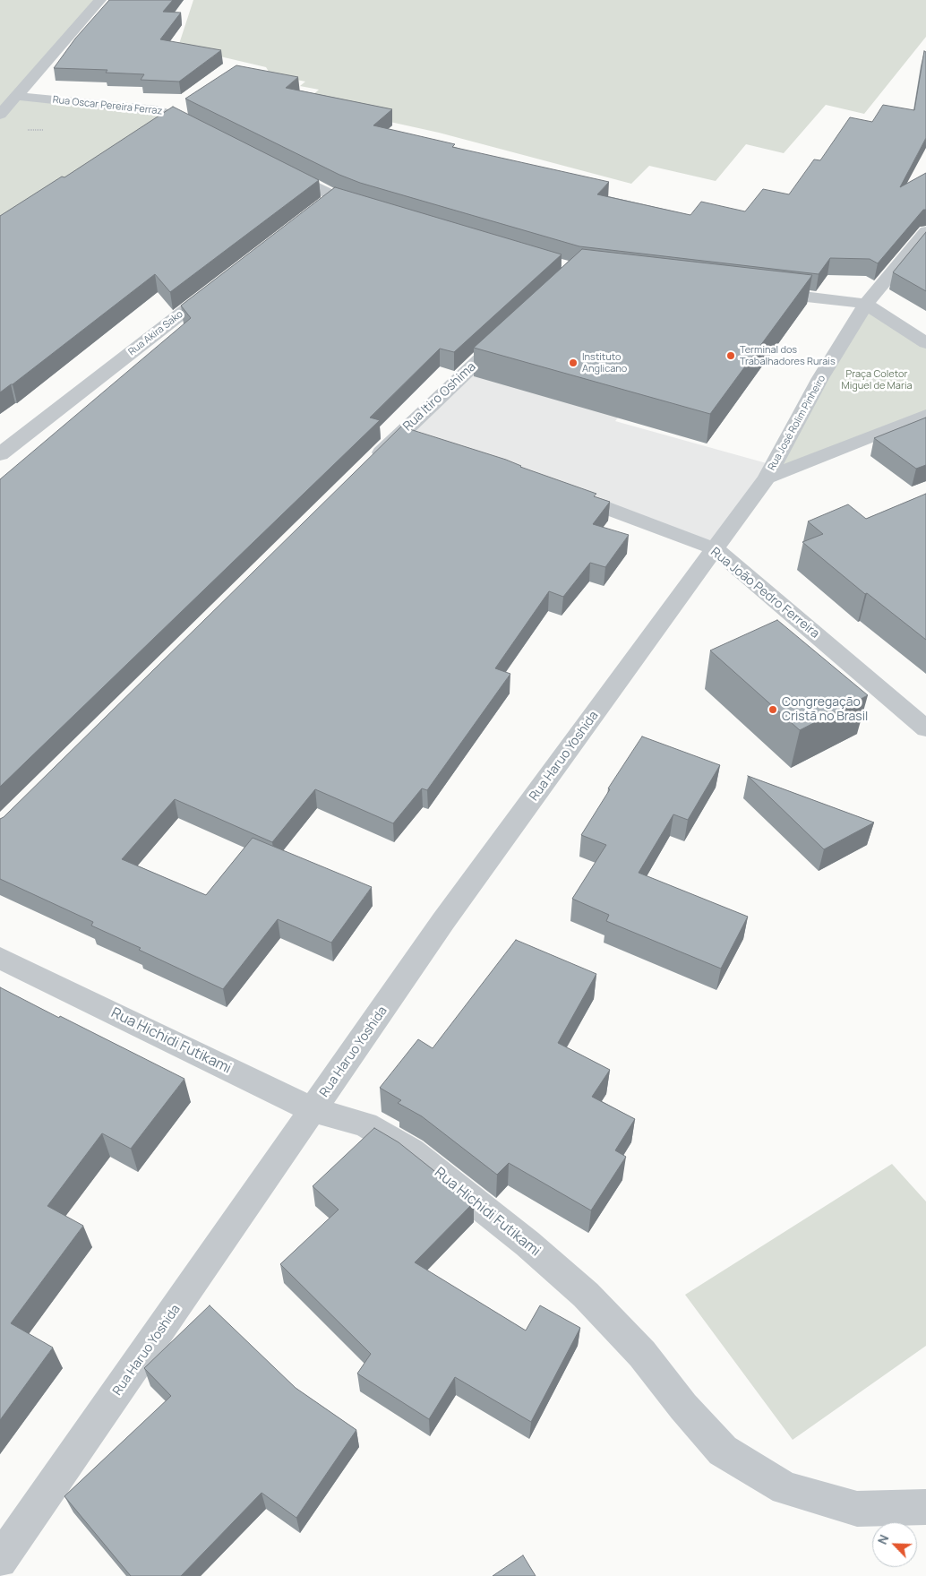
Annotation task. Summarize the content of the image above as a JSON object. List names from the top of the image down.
{
  "streets": {
    "street": [
      "Rua Oscar Pereira Ferraz",
      "Rua Akira Sako",
      "Rua Itiro Oshima",
      "Rua José Rolim Pinheiro",
      "Rua João Pedro Ferreira",
      "Rua Haruo Yoshida",
      "Rua Hichidi Futikami"
    ]
  },
  "crossings": [
    ["Rua José Rolim Pinheiro", "Rua João Pedro Ferreira"],
    ["Rua José Rolim Pinheiro", "Rua Haruo Yoshida"],
    ["Rua João Pedro Ferreira", "Rua Haruo Yoshida"],
    ["Rua Haruo Yoshida", "Rua Hichidi Futikami"]
  ],
  "parks": ["Praça Coletor Miguel de Maria"],
  "places": ["Terminal dos Trabalhadores Rurais", "Instituto Anglicano", "Congregação Cristã no Brasil"],
  "north": "top left"
}
